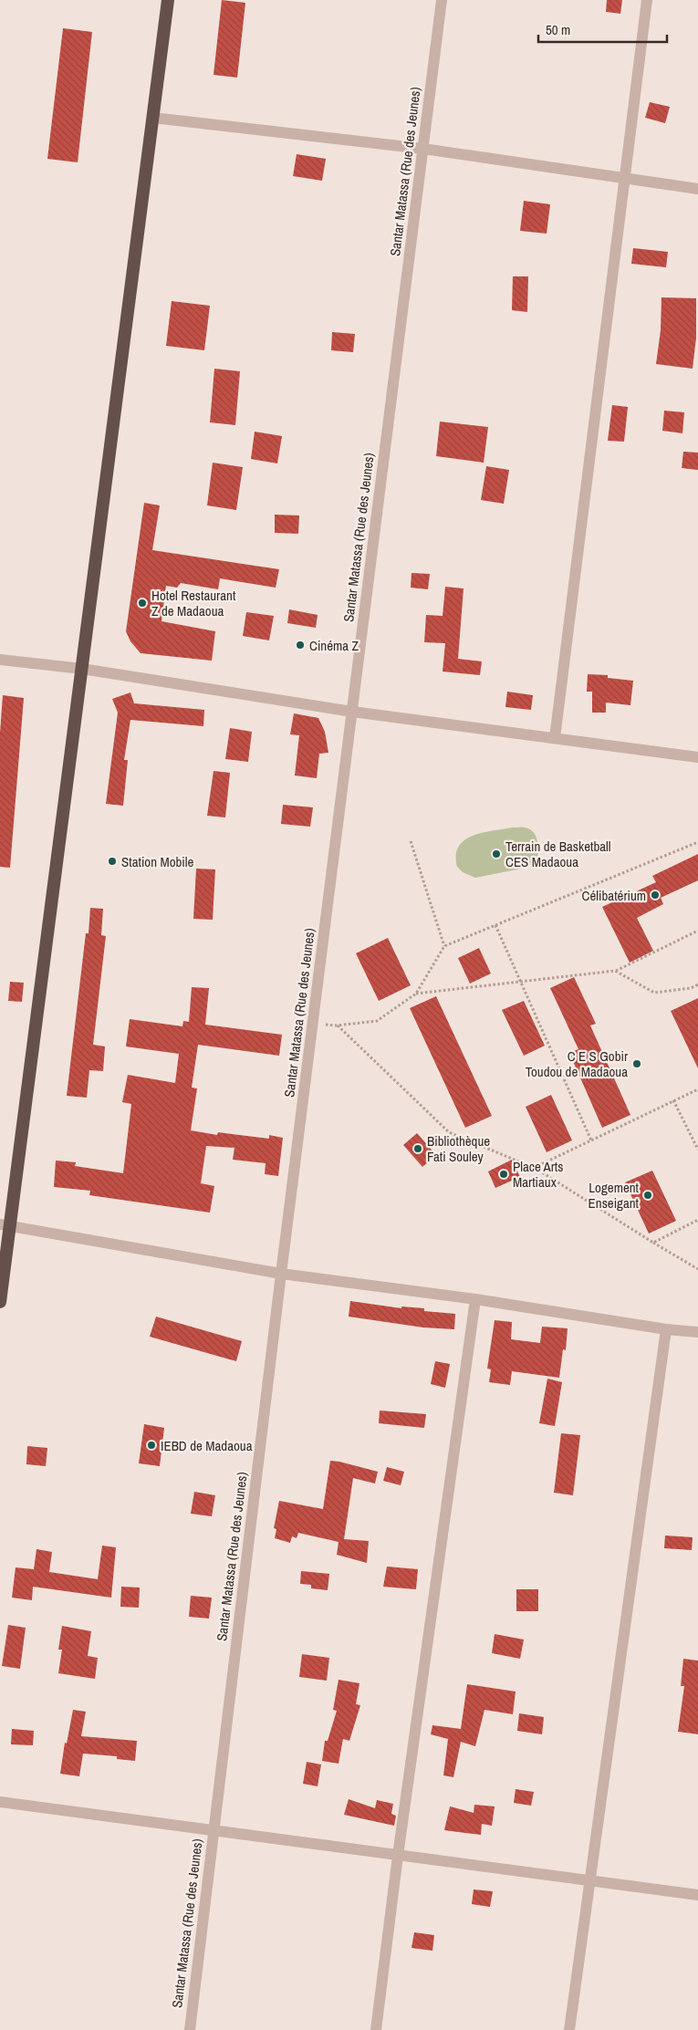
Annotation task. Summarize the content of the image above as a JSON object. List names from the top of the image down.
{
  "streets": {
    "street": ["Santar Matassa (Rue des Jeunes)"]
  },
  "places": [
    "Hotel Restaurant Z de Madaoua",
    "Cinéma Z",
    "Terrain de Basketball CES Madaoua",
    "Station Mobile",
    "Célibatérium",
    "C E S Gobir Toudou de Madaoua",
    "Bibliothèque Fati Souley",
    "Place Arts Martiaux",
    "Logement Enseigant",
    "IEBD de Madaoua"
  ],
  "scale_bar": "50 m"
}
